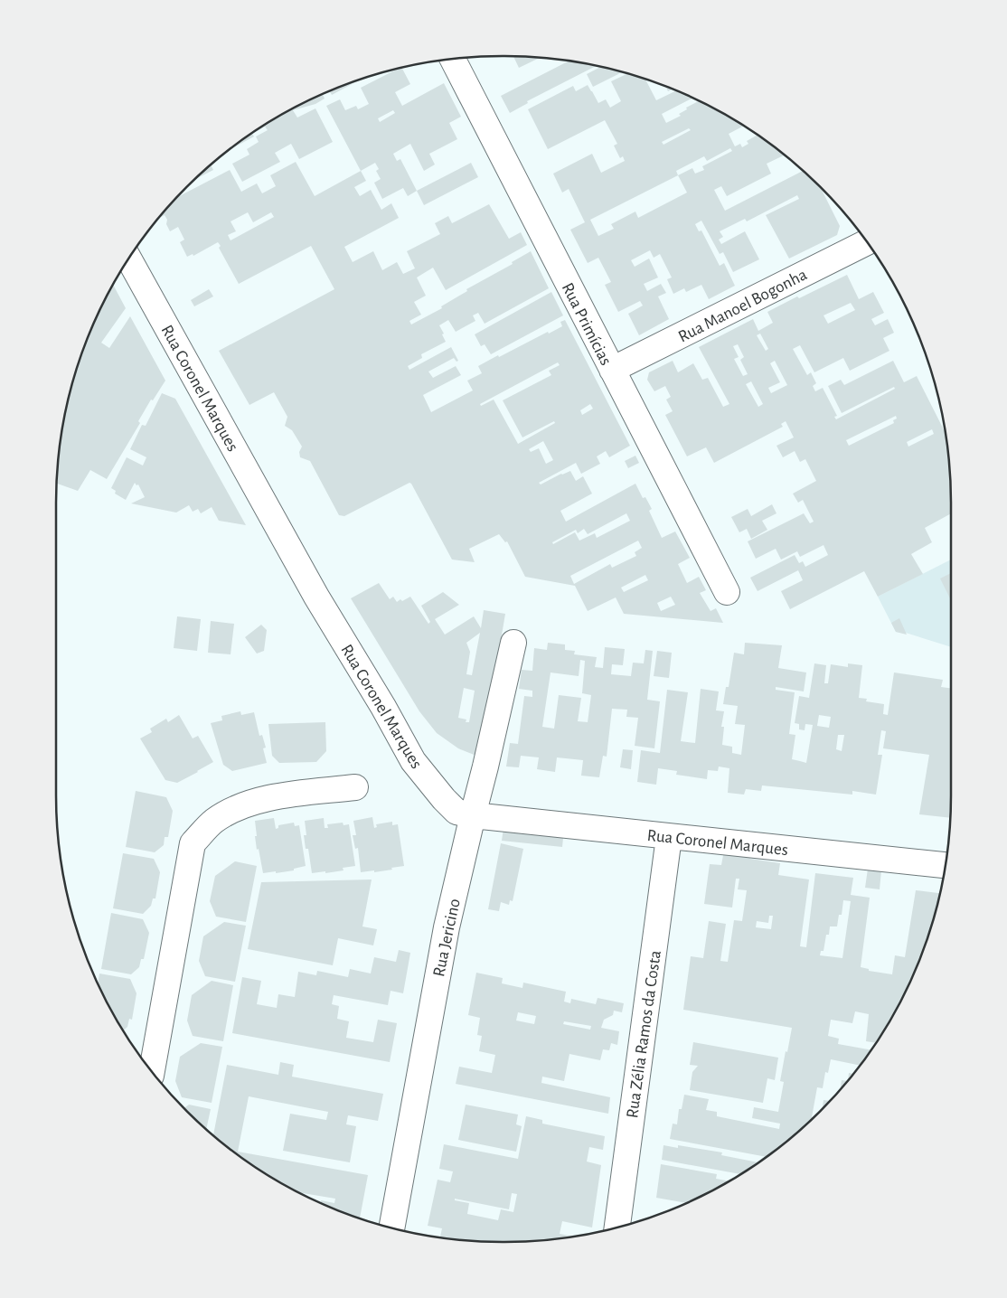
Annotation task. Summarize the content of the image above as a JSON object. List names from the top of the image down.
{
  "streets": {
    "street": [
      "Rua Manoel Bogonha",
      "Rua Primícias",
      "Rua Coronel Marques",
      "Rua Jericino",
      "Rua Zélia Ramos da Costa"
    ]
  },
  "crossings": [
    ["Rua Manoel Bogonha", "Rua Primícias"],
    ["Rua Coronel Marques", "Rua Jericino"],
    ["Rua Coronel Marques", "Rua Zélia Ramos da Costa"]
  ]
}
